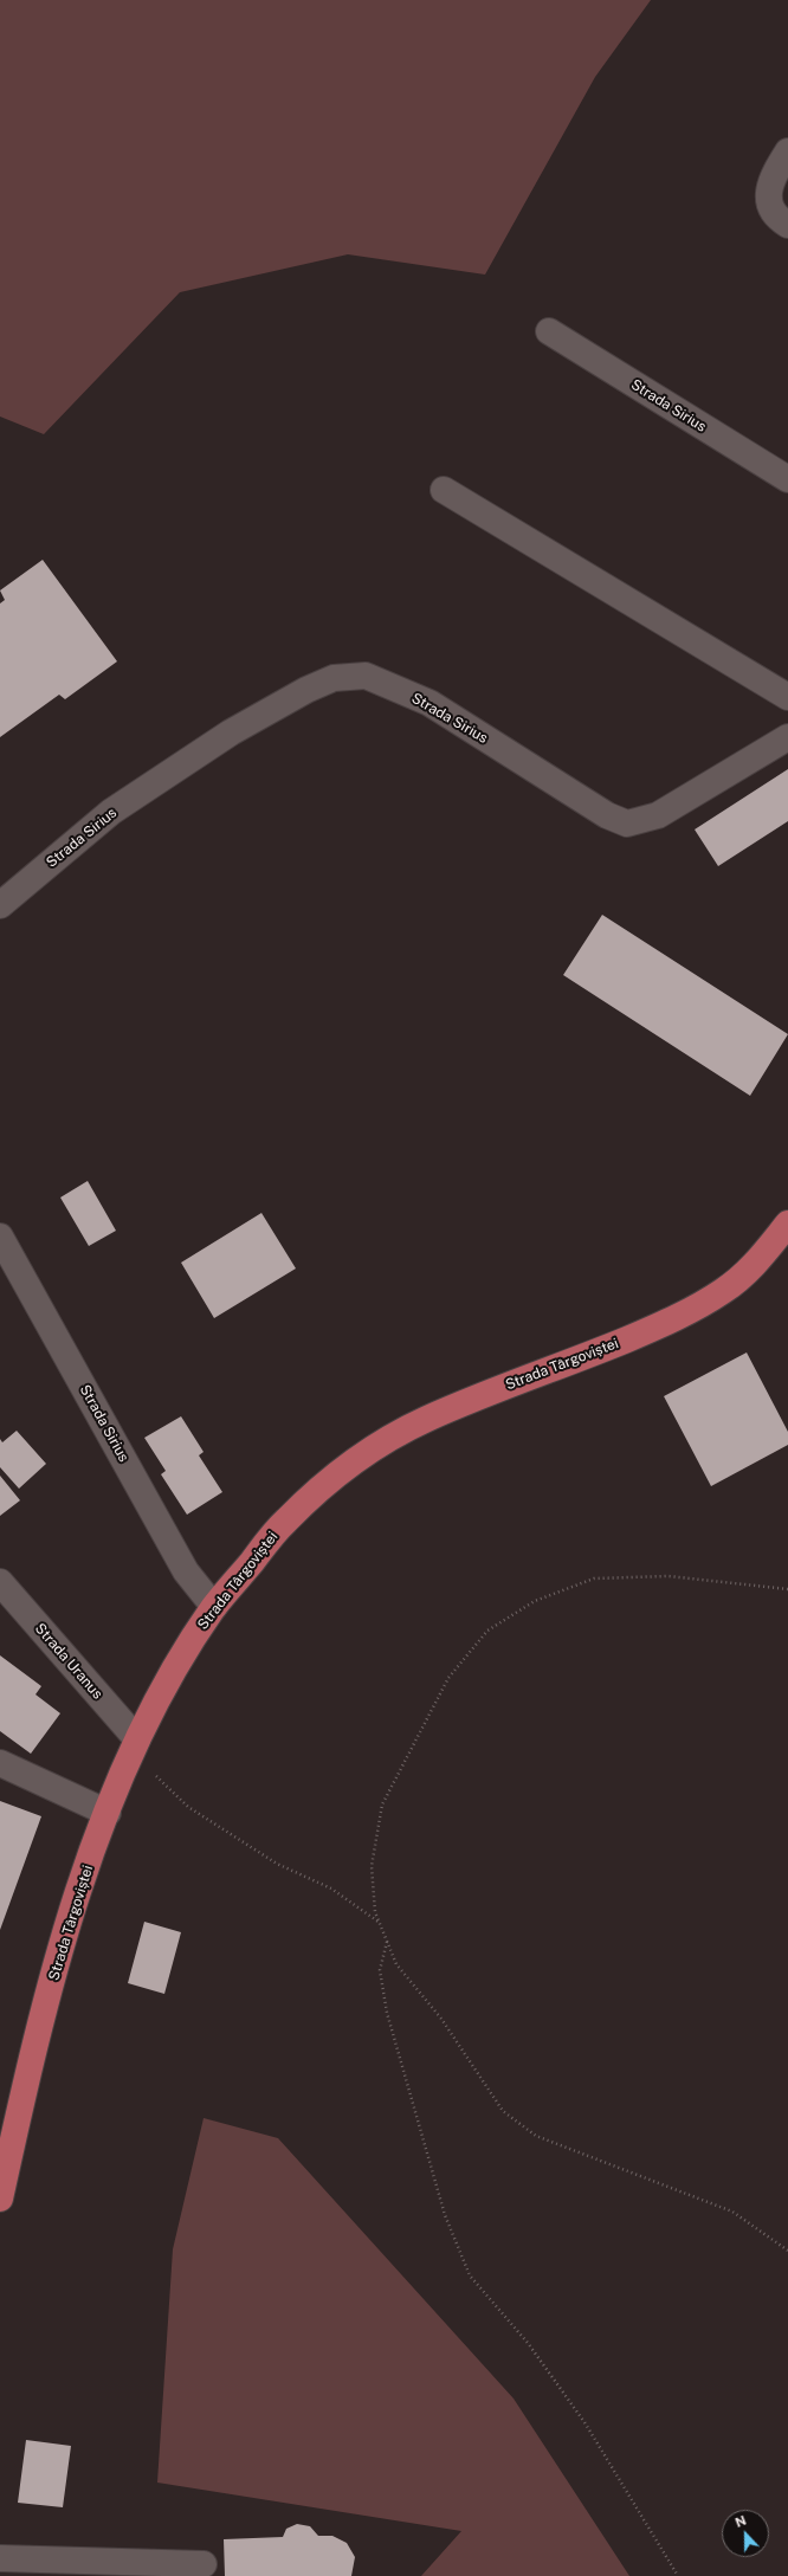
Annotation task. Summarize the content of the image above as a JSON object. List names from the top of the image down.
{
  "streets": {
    "main road": ["Strada Târgoviștei"],
    "street": ["Strada Sirius", "Strada Uranus"]
  },
  "crossings": [
    ["Strada Sirius", "Strada Târgoviștei"],
    ["Strada Târgoviștei", "Strada Uranus"]
  ],
  "north": "top"
}
